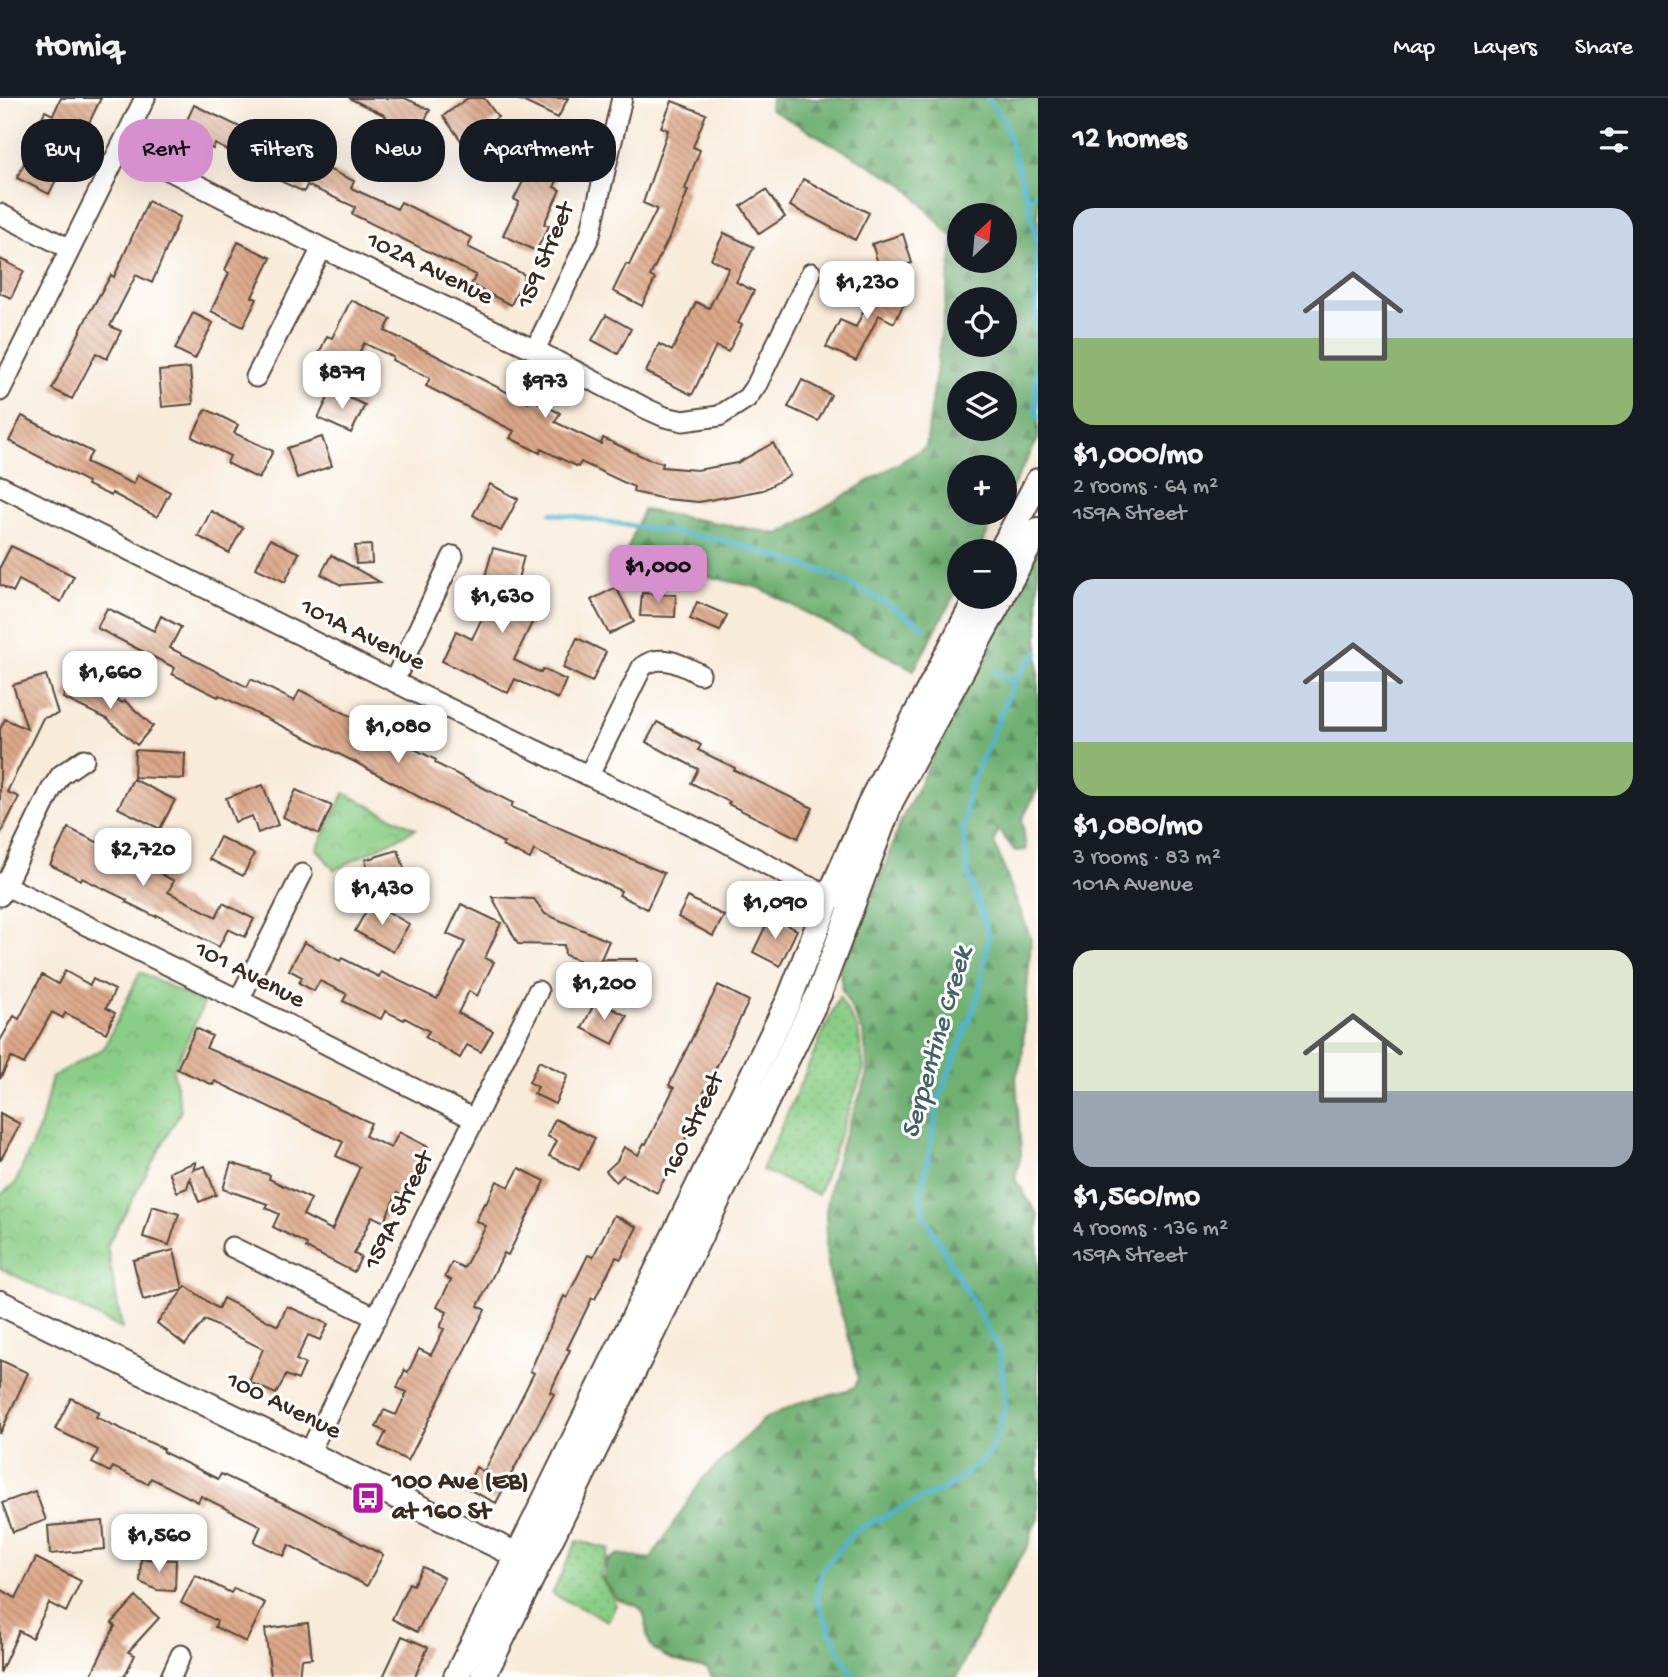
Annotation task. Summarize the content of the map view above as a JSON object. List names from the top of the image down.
{
  "streets": {
    "main road": ["160 Street", "100 Avenue"],
    "street": [
      "159 Street",
      "102A Avenue",
      "101A Avenue",
      "101 Avenue",
      "159A Street"
    ]
  },
  "crossings": [
    ["159 Street", "102A Avenue"],
    ["101A Avenue", "160 Street"],
    ["101 Avenue", "159A Street"],
    ["160 Street", "100 Avenue"],
    ["159A Street", "100 Avenue"]
  ],
  "water": ["Serpentine Creek"],
  "places": {
    "bus stop": ["100 Ave (EB) at 160 St"]
  },
  "north": "top right",
  "page": {
    "header": "Homiq",
    "nav": ["Map", "Layers", "Share"],
    "heading": "12 homes",
    "chip": [
      "Buy",
      "Rent",
      "Filters",
      "New",
      "Apartment"
    ],
    "list": [
      {
        "name": "$1,000/mo",
        "note": "2 rooms · 64 m² · 159A Street"
      },
      {
        "name": "$1,080/mo",
        "note": "3 rooms · 83 m² · 101A Avenue"
      },
      {
        "name": "$1,560/mo",
        "note": "4 rooms · 136 m² · 159A Street"
      }
    ],
    "map_buttons": ["+", "−"],
    "price": [
      "$1,230",
      "$879",
      "$973",
      "$1,000",
      "$1,630",
      "$1,660",
      "$1,080",
      "$2,720",
      "$1,430",
      "$1,090",
      "$1,200",
      "$1,560"
    ]
  }
}
